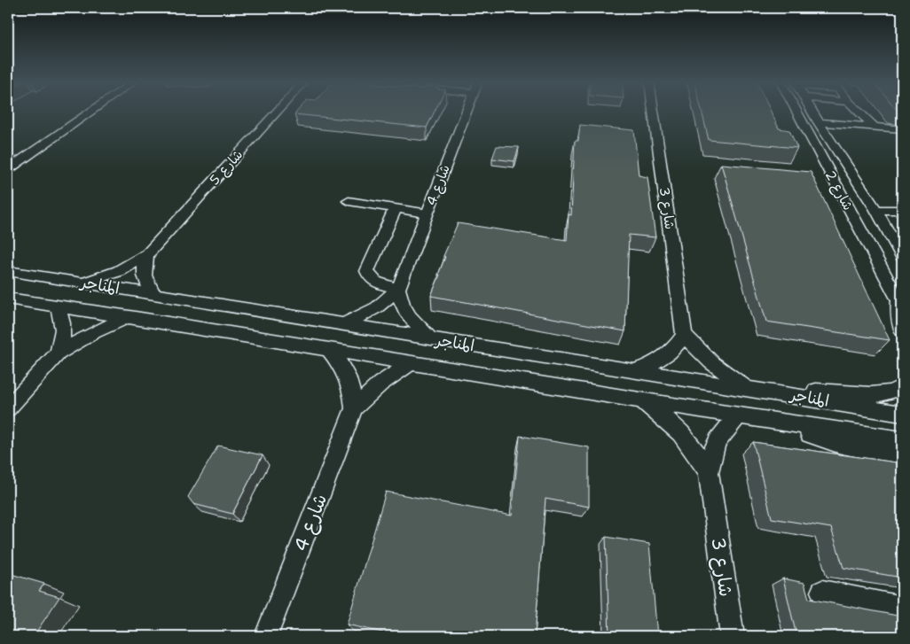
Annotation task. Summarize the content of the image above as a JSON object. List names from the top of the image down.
{
  "streets": {
    "street": [
      "شارع 5",
      "شارع 4",
      "شارع 2",
      "شارع 3",
      "المناجر"
    ]
  },
  "crossings": [
    ["شارع 5", "المناجر"],
    ["شارع 4", "المناجر"],
    ["شارع 3", "المناجر"]
  ]
}
